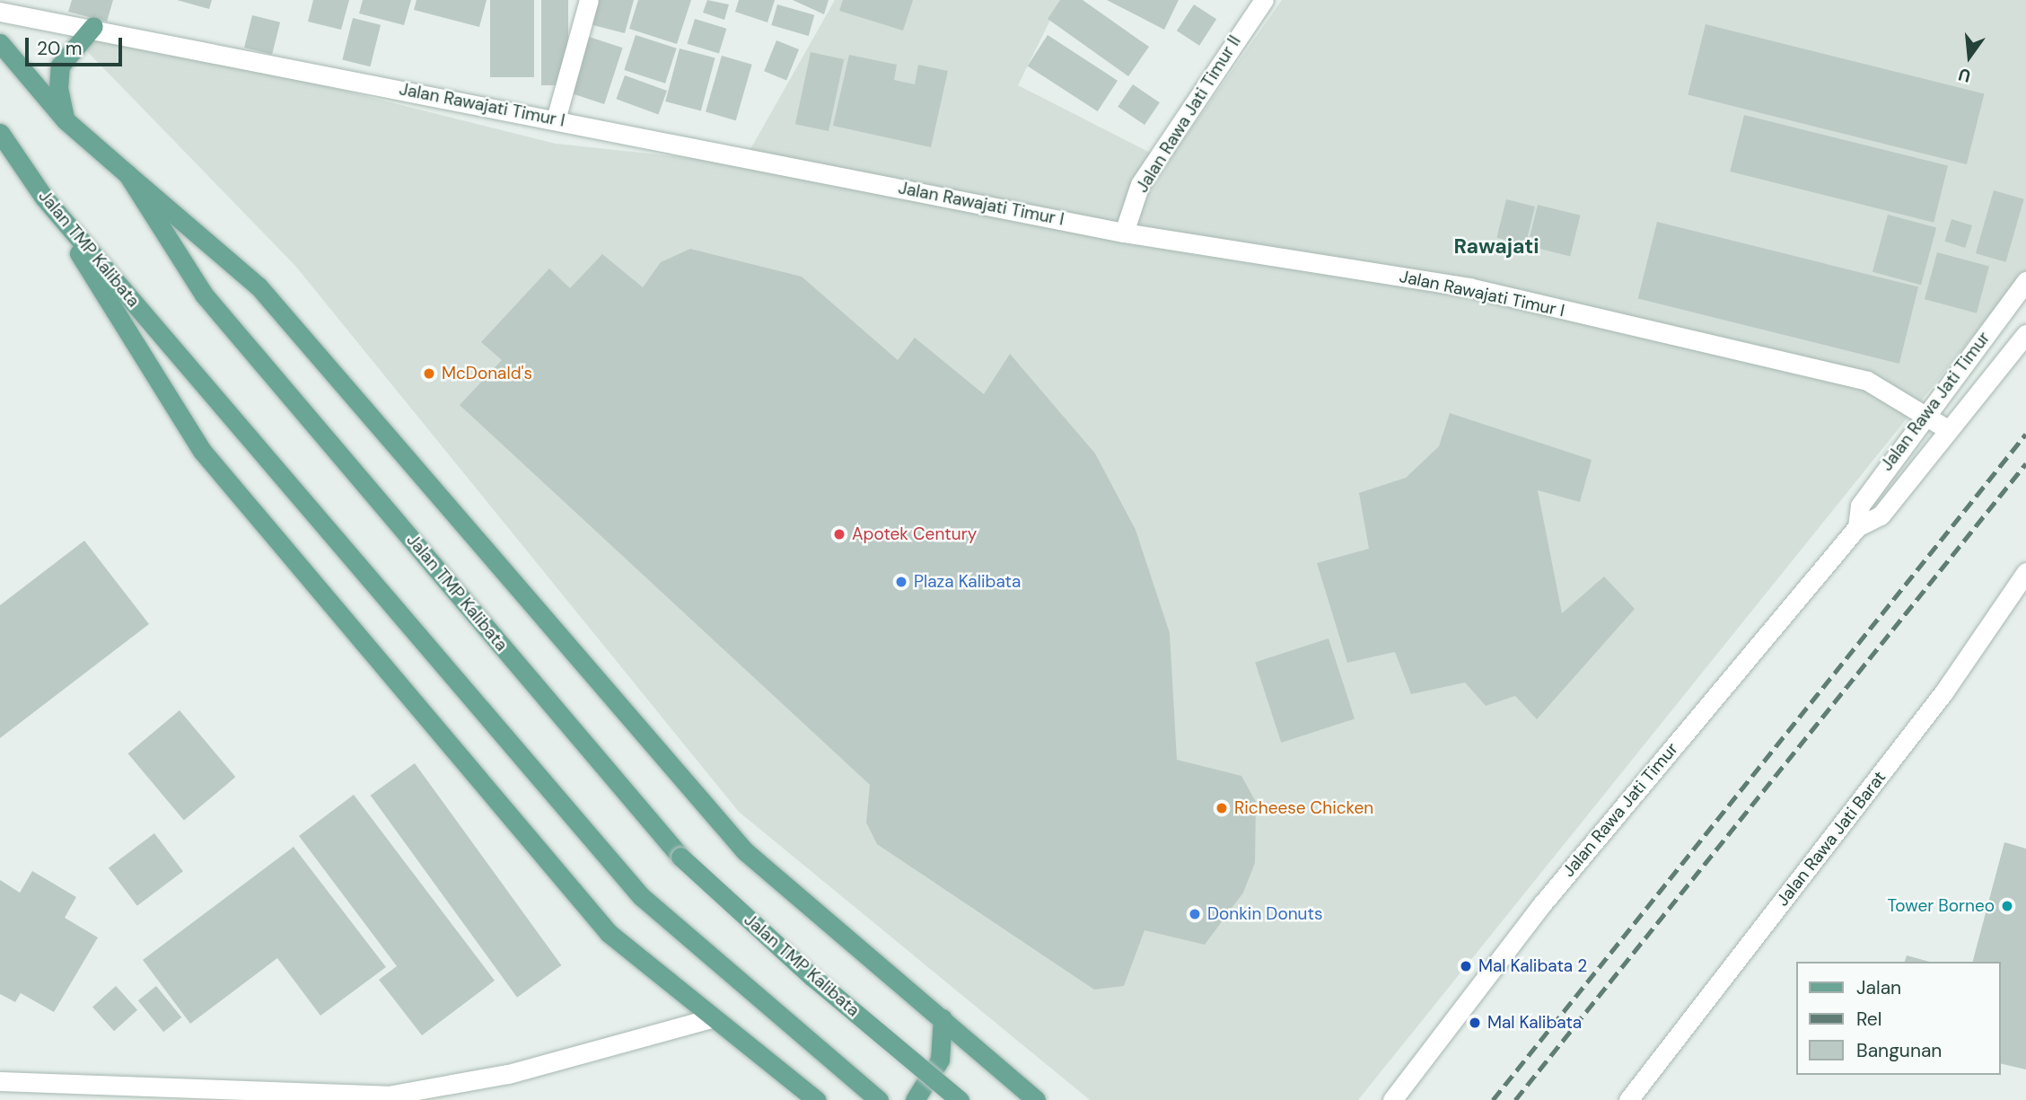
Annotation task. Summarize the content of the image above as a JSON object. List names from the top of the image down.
{
  "streets": {
    "main road": ["Jalan TMP Kalibata"],
    "street": [
      "Jalan Rawajati Timur I",
      "Jalan Rawa Jati Timur II",
      "Jalan Rawa Jati Timur",
      "Jalan Rawa Jati Barat"
    ]
  },
  "crossings": [
    ["Jalan Rawajati Timur I", "Jalan Rawa Jati Timur II"],
    ["Jalan Rawajati Timur I", "Jalan Rawa Jati Timur"]
  ],
  "districts": ["Rawajati"],
  "places": [
    "McDonald's",
    "Apotek Century",
    "Plaza Kalibata",
    "Richeese Chicken",
    "Tower Borneo",
    "Donkin Donuts",
    "Mal Kalibata 2",
    "Mal Kalibata"
  ],
  "legend": ["Jalan", "Rel", "Bangunan"],
  "scale_bar": "20 m",
  "north": "bottom"
}
